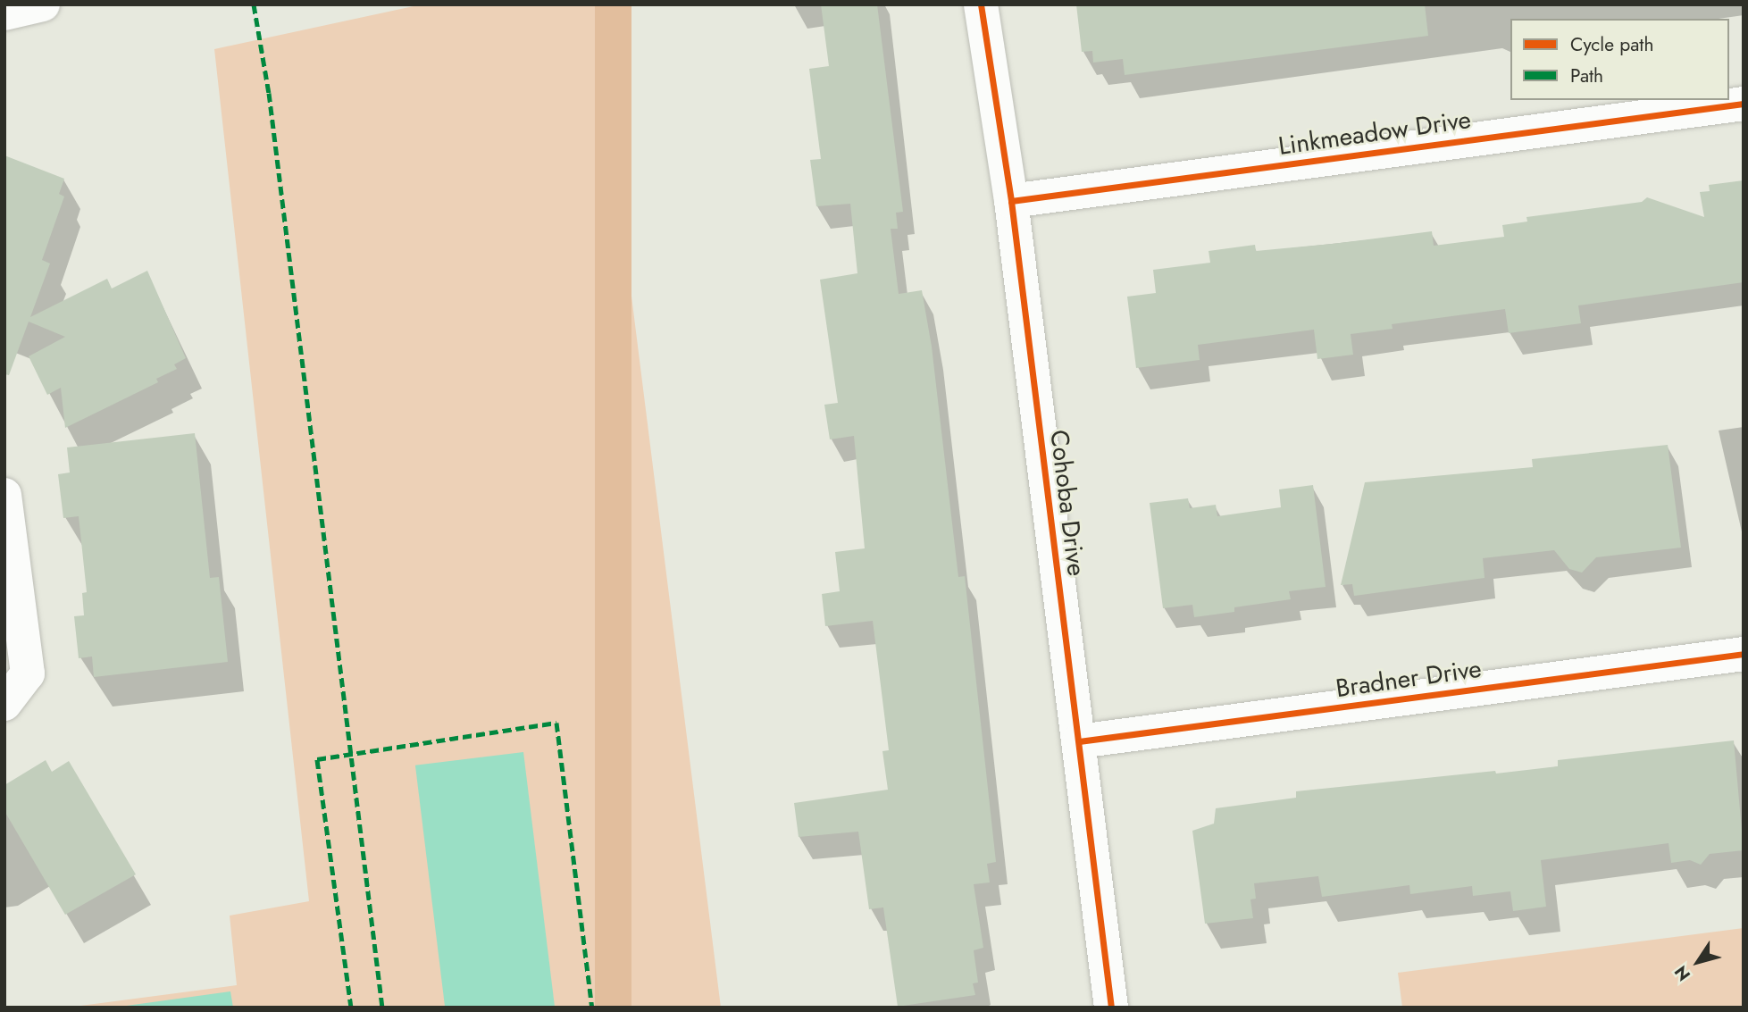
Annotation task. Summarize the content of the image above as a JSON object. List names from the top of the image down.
{
  "streets": {
    "street": ["Linkmeadow Drive", "Cohoba Drive", "Bradner Drive"]
  },
  "crossings": [
    ["Linkmeadow Drive", "Cohoba Drive"],
    ["Cohoba Drive", "Bradner Drive"]
  ],
  "legend": ["Cycle path", "Path"],
  "north": "bottom left"
}
